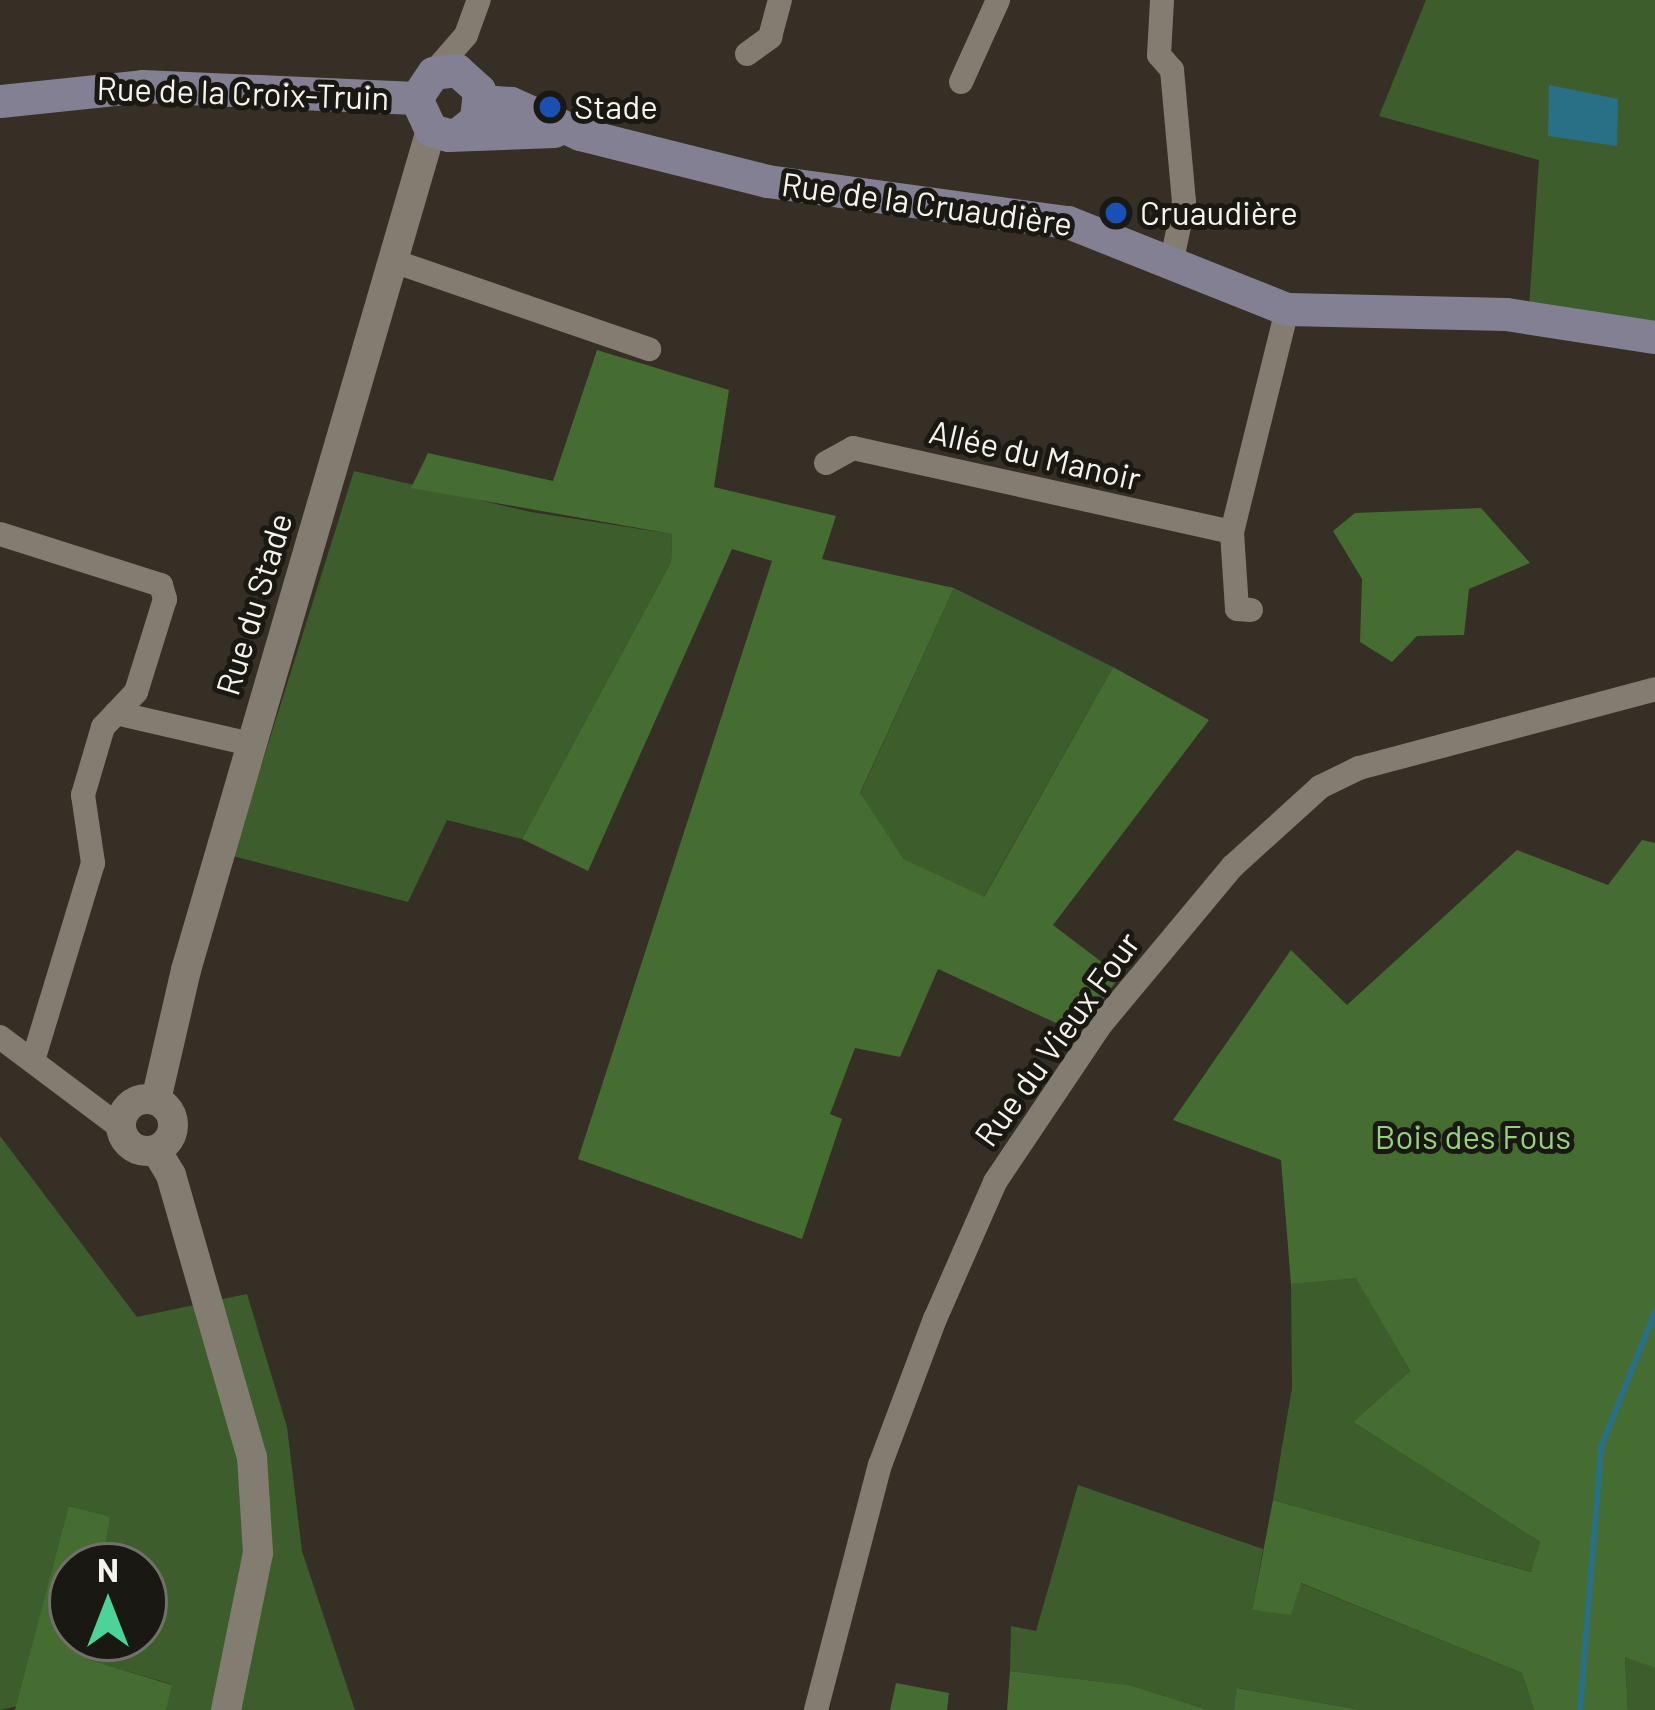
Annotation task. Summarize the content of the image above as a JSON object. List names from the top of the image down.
{
  "streets": {
    "main road": ["Rue de la Croix-Truin", "Rue de la Cruaudière"],
    "street": ["Allée du Manoir", "Rue du Stade", "Rue du Vieux Four"]
  },
  "crossings": [
    ["Rue de la Croix-Truin", "Rue de la Cruaudière"]
  ],
  "parks": ["Bois des Fous"],
  "places": ["Stade", "Cruaudière"],
  "north": "top"
}
